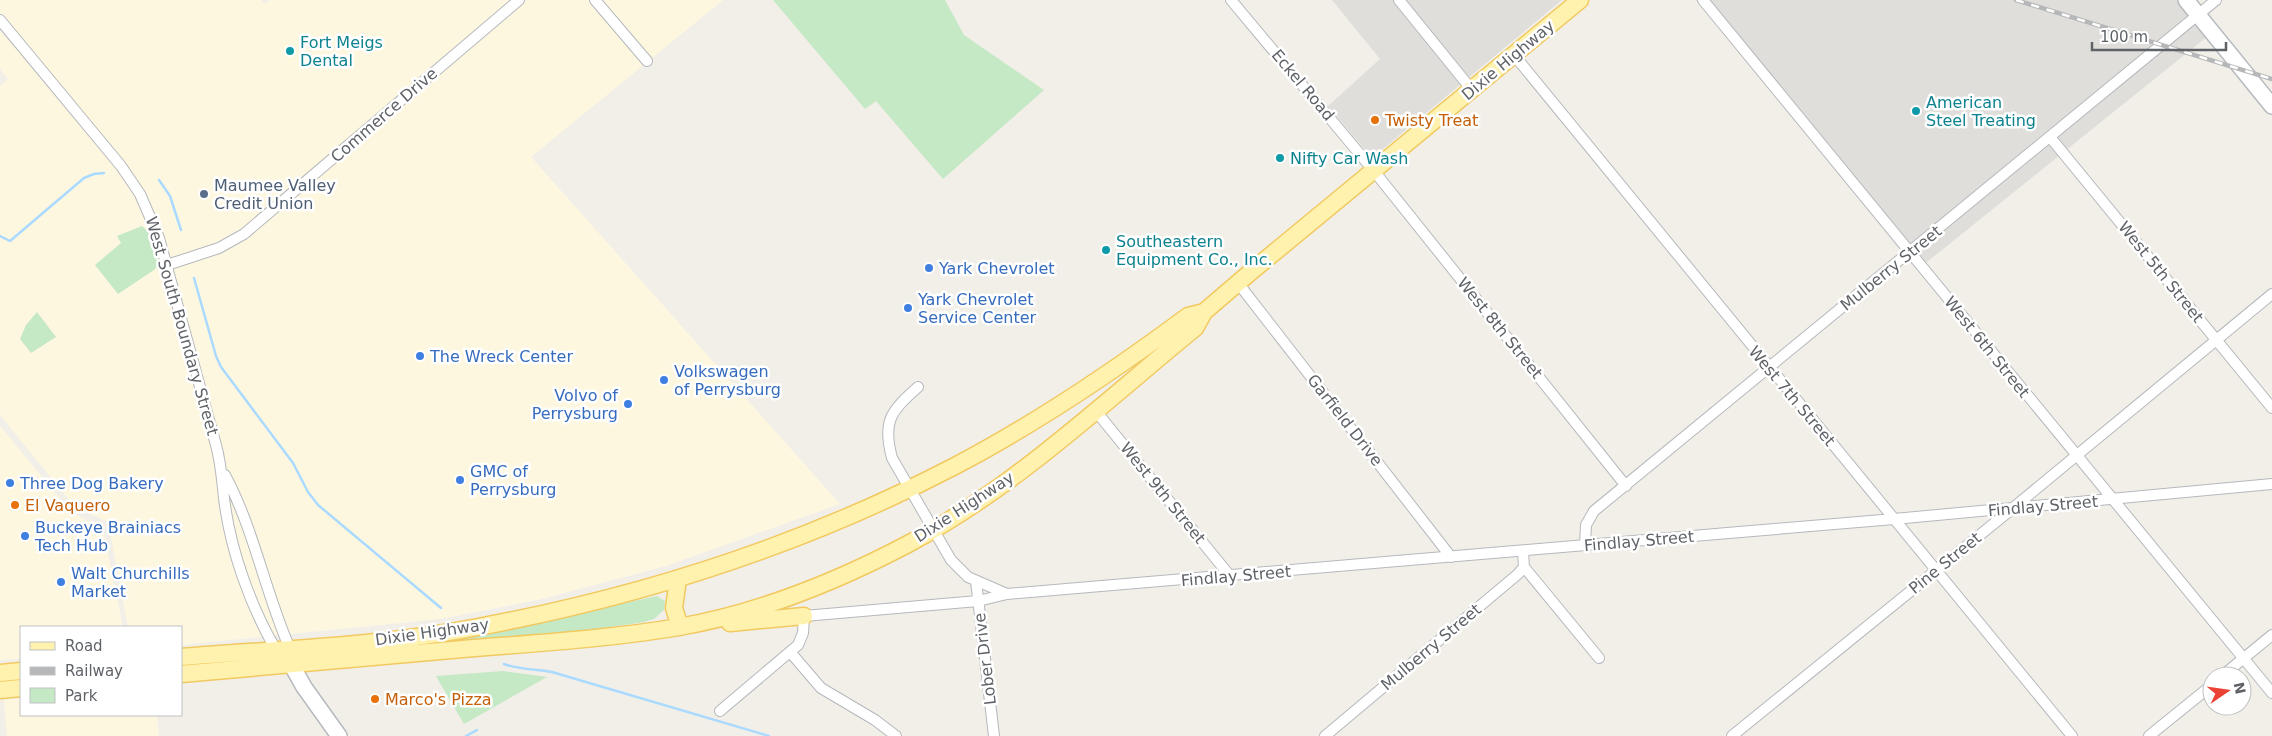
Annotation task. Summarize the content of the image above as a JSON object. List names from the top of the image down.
{
  "streets": {
    "main road": ["Dixie Highway", "West South Boundary Street"],
    "street": [
      "Eckel Road",
      "Commerce Drive",
      "Mulberry Street",
      "West 5th Street",
      "West 8th Street",
      "West 6th Street",
      "West 7th Street",
      "Garfield Drive",
      "West 9th Street",
      "Findlay Street",
      "Pine Street",
      "Lober Drive"
    ]
  },
  "crossings": [
    ["Dixie Highway", "Eckel Road"],
    ["Dixie Highway", "West South Boundary Street"],
    ["Dixie Highway", "West 8th Street"],
    ["Dixie Highway", "West 7th Street"],
    ["Dixie Highway", "Garfield Drive"],
    ["Dixie Highway", "West 9th Street"],
    ["Dixie Highway", "Findlay Street"],
    ["Eckel Road", "West 8th Street"],
    ["Commerce Drive", "West South Boundary Street"],
    ["Mulberry Street", "West 5th Street"],
    ["Mulberry Street", "West 8th Street"],
    ["Mulberry Street", "West 6th Street"],
    ["Mulberry Street", "West 7th Street"],
    ["Mulberry Street", "Findlay Street"],
    ["West 5th Street", "Pine Street"],
    ["West 6th Street", "Findlay Street"],
    ["West 6th Street", "Pine Street"],
    ["West 7th Street", "Findlay Street"],
    ["West 7th Street", "Pine Street"],
    ["Garfield Drive", "Findlay Street"],
    ["West 9th Street", "Findlay Street"],
    ["Findlay Street", "Pine Street"],
    ["Findlay Street", "Lober Drive"]
  ],
  "places": [
    "Fort Meigs Dental",
    "American Steel Treating",
    "Twisty Treat",
    "Nifty Car Wash",
    "Maumee Valley Credit Union",
    "Southeastern Equipment Co., Inc.",
    "Yark Chevrolet",
    "Yark Chevrolet Service Center",
    "The Wreck Center",
    "Volkswagen of Perrysburg",
    "Volvo of Perrysburg",
    "GMC of Perrysburg",
    "Three Dog Bakery",
    "El Vaquero",
    "Buckeye Brainiacs Tech Hub",
    "Walt Churchills Market",
    "Marco's Pizza"
  ],
  "legend": ["Road", "Railway", "Park"],
  "scale_bar": "100 m",
  "north": "right"
}
